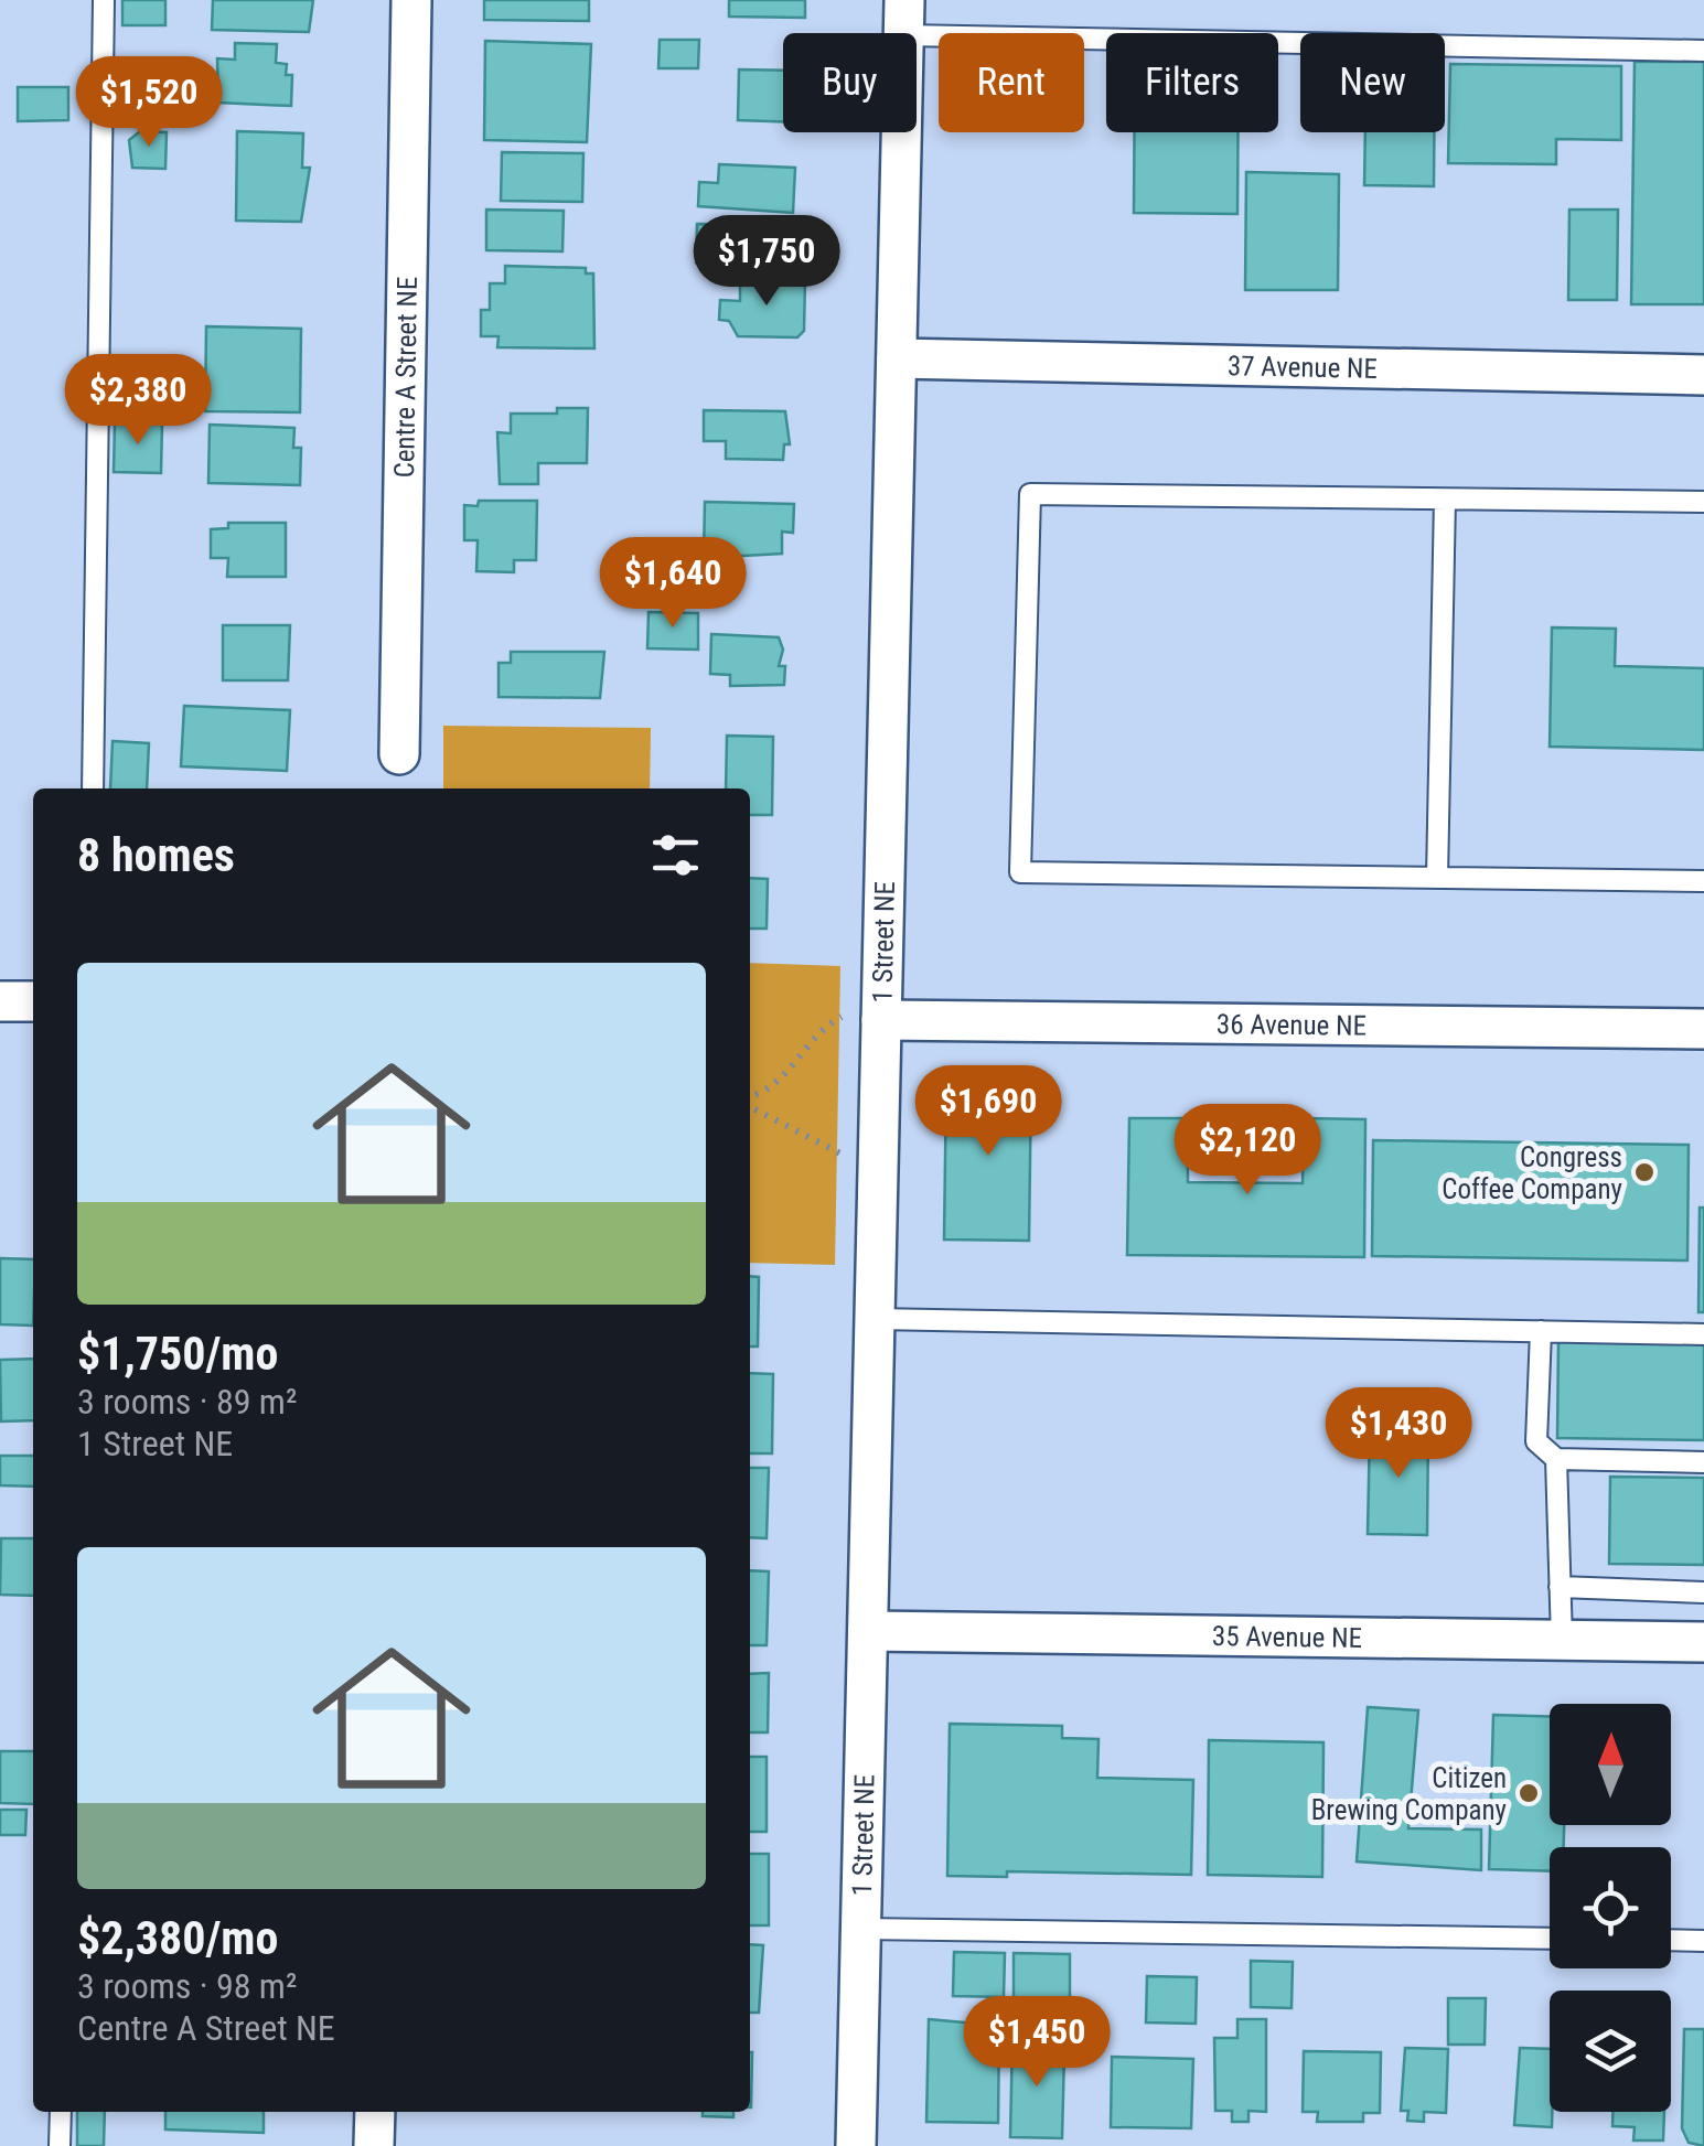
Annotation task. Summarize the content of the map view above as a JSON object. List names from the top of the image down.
{
  "streets": {
    "street": [
      "37 Avenue NE",
      "Centre A Street NE",
      "1 Street NE",
      "36 Avenue NE",
      "35 Avenue NE"
    ]
  },
  "crossings": [
    ["37 Avenue NE", "1 Street NE"],
    ["1 Street NE", "36 Avenue NE"],
    ["1 Street NE", "35 Avenue NE"]
  ],
  "places": ["Congress Coffee Company", "Citizen Brewing Company"],
  "north": "top",
  "page": {
    "chip": [
      "Buy",
      "Rent",
      "Filters",
      "New"
    ],
    "price": [
      "$1,520",
      "$1,750",
      "$2,380",
      "$1,640",
      "$1,690",
      "$2,120",
      "$1,430",
      "$1,450"
    ],
    "heading": "8 homes",
    "list": [
      {
        "name": "$1,750/mo",
        "note": "3 rooms · 89 m² · 1 Street NE"
      },
      {
        "name": "$2,380/mo",
        "note": "3 rooms · 98 m² · Centre A Street NE"
      }
    ]
  }
}
